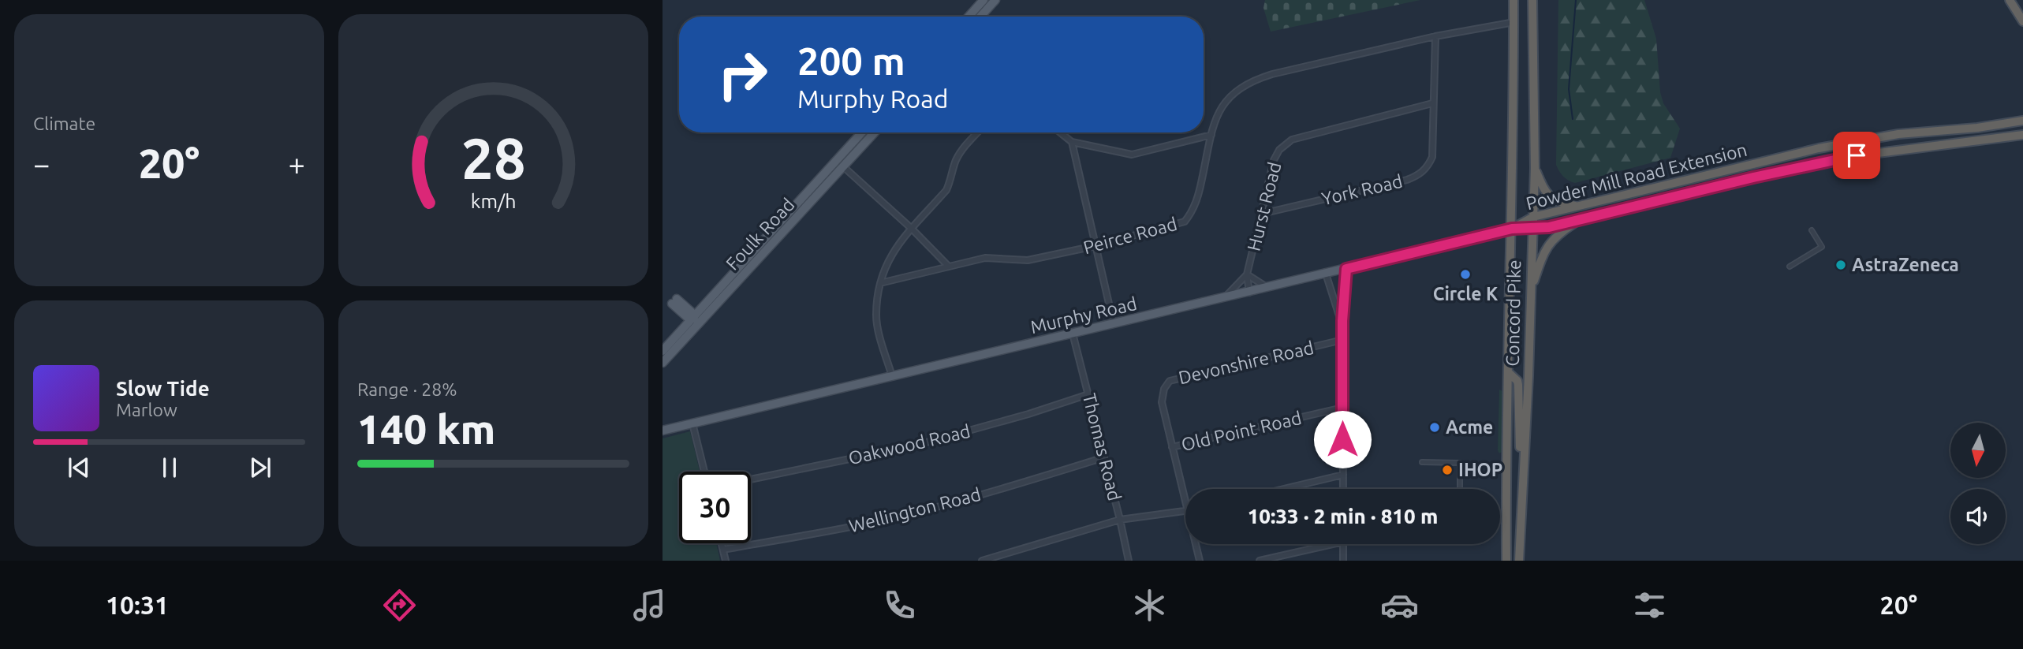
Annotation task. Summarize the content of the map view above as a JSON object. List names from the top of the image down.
{
  "streets": {
    "highway": ["Powder Mill Road Extension", "Concord Pike"],
    "main road": ["Foulk Road", "Murphy Road"],
    "street": [
      "York Road",
      "Hurst Road",
      "Peirce Road",
      "Devonshire Road",
      "Old Point Road",
      "Oakwood Road",
      "Thomas Road",
      "Wellington Road"
    ]
  },
  "crossings": [
    ["Powder Mill Road Extension", "Concord Pike"],
    ["Powder Mill Road Extension", "Murphy Road"],
    ["York Road", "Hurst Road"],
    ["York Road", "Peirce Road"],
    ["Hurst Road", "Murphy Road"],
    ["Peirce Road", "Concord Pike"],
    ["Concord Pike", "Murphy Road"],
    ["Murphy Road", "Thomas Road"],
    ["Devonshire Road", "Old Point Road"],
    ["Oakwood Road", "Thomas Road"],
    ["Thomas Road", "Wellington Road"]
  ],
  "places": [
    "AstraZeneca",
    "Circle K",
    "Acme",
    "IHOP"
  ],
  "north": "bottom",
  "page": {
    "tile": [
      "Climate",
      ["Range · 28%", "140 km"]
    ],
    "turn": ["200 m", "Murphy Road"],
    "heat": ["−", "20°", "+"],
    "song": ["Slow Tide", "Marlow"],
    "limit": "30",
    "trip": "10:33 · 2 min · 810 m",
    "tabs": ["10:31", "20°"],
    "gauge": ["28", "km/h"]
  }
}
